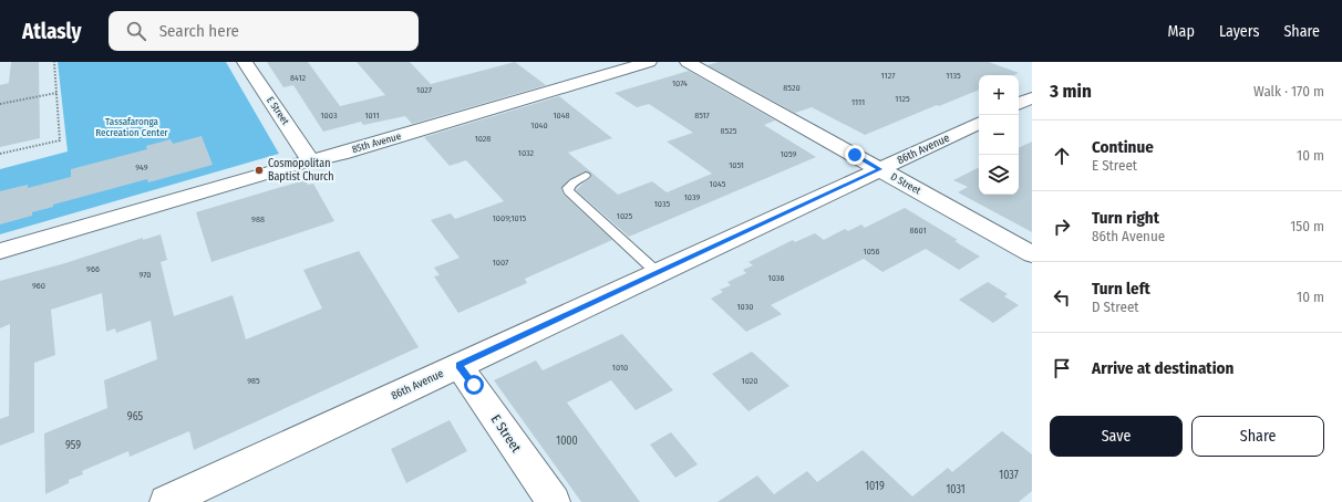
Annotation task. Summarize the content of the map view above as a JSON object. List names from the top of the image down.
{
  "streets": {
    "street": [
      "E Street",
      "85th Avenue",
      "86th Avenue",
      "D Street"
    ]
  },
  "crossings": [
    ["E Street", "85th Avenue"],
    ["E Street", "86th Avenue"],
    ["86th Avenue", "D Street"]
  ],
  "parks": ["Tassafaronga Recreation Center"],
  "places": ["Cosmopolitan Baptist Church"],
  "house_numbers": [
    "1127",
    "1135",
    "8412",
    "1074",
    "8520",
    "1027",
    "1125",
    "1111",
    "1003",
    "1011",
    "1048",
    "8517",
    "1040",
    "8525",
    "1028",
    "1032",
    "1059",
    "1051",
    "949",
    "1045",
    "1039",
    "1035",
    "1025",
    "1009;1015",
    "988",
    "8601",
    "1056",
    "1007",
    "966",
    "970",
    "1036",
    "960",
    "1030",
    "1010",
    "985",
    "1020",
    "965",
    "1000",
    "959",
    "1037",
    "1019",
    "1031"
  ],
  "page": {
    "header": "Atlasly",
    "search": "Search here",
    "nav": ["Map", "Layers", "Share"],
    "heading": ["3 min", "Walk · 170 m"],
    "map_buttons": ["+", "−"],
    "list": [
      ["Continue", "E Street", "10 m"],
      ["Turn right", "86th Avenue", "150 m"],
      ["Turn left", "D Street", "10 m"],
      "Arrive at destination"
    ],
    "buttons": ["Save", "Share"]
  }
}
